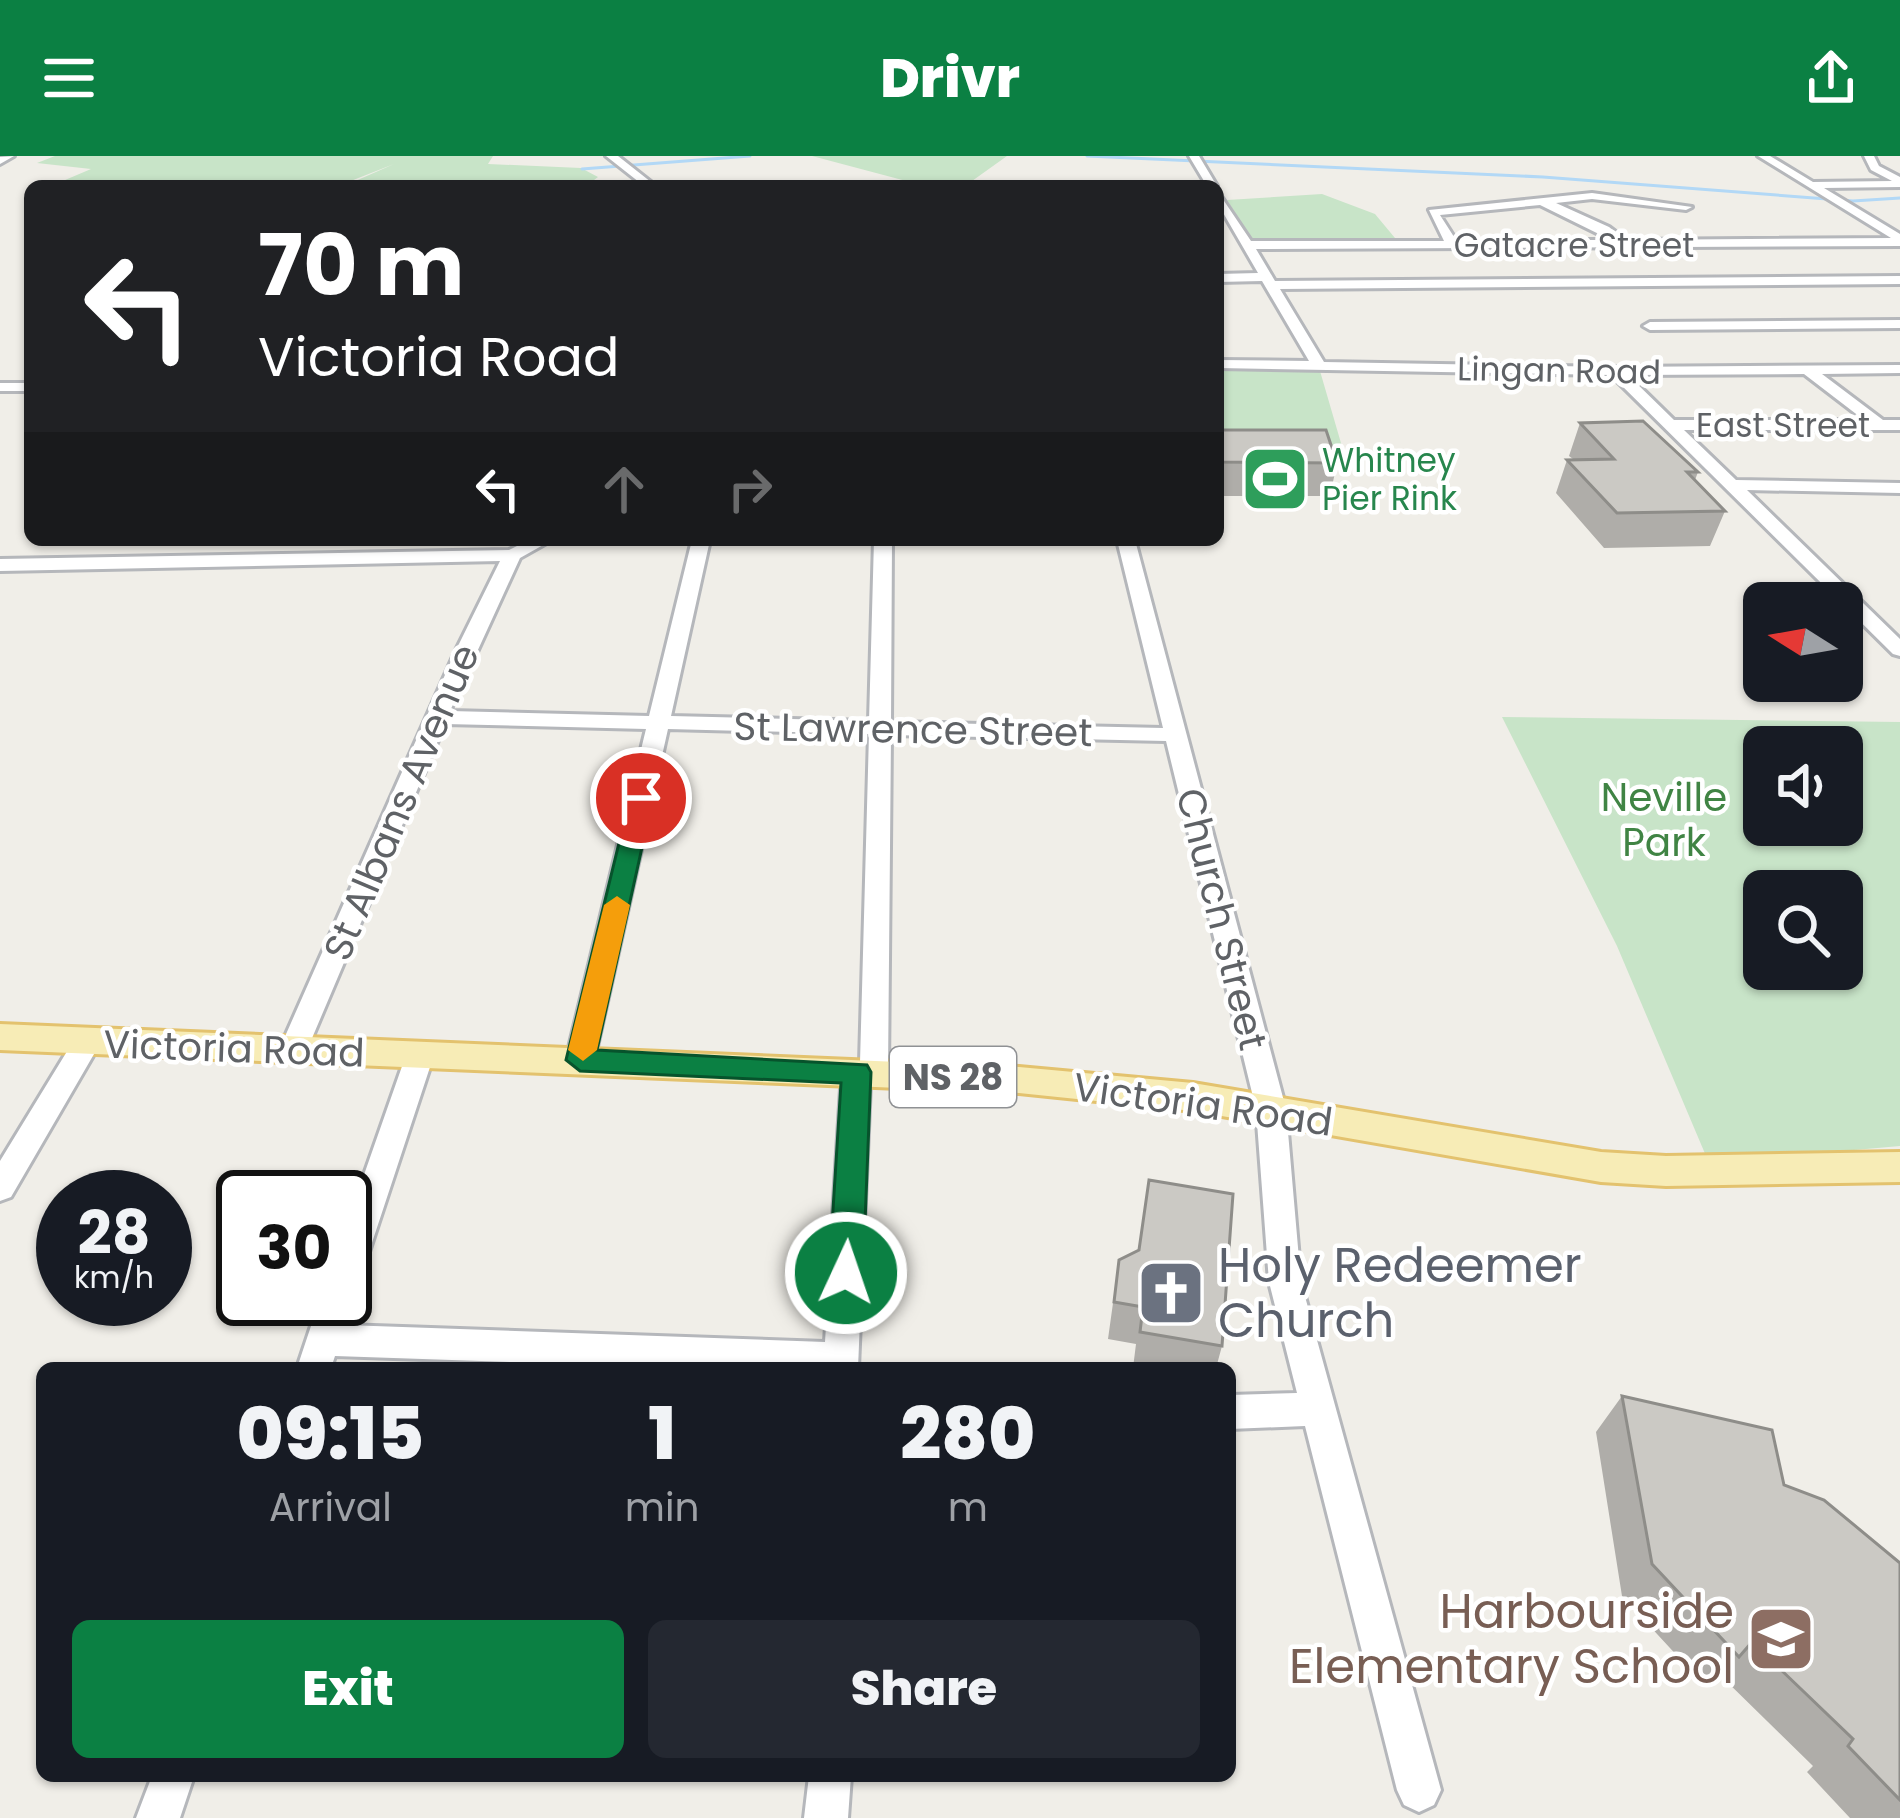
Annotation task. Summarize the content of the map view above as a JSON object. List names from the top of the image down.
{
  "streets": {
    "main road": ["Victoria Road", "NS 28"],
    "street": [
      "Gatacre Street",
      "Lingan Road",
      "East Street",
      "St Lawrence Street",
      "St Albans Avenue",
      "Church Street"
    ]
  },
  "crossings": [
    ["St Lawrence Street", "St Albans Avenue"],
    ["St Lawrence Street", "Church Street"],
    ["St Albans Avenue", "Victoria Road"],
    ["Church Street", "Victoria Road"]
  ],
  "parks": ["Neville Park"],
  "places": {
    "sports": ["Whitney Pier Rink"],
    "church": ["Holy Redeemer Church"],
    "school or university": ["Harbourside Elementary School"]
  },
  "north": "left",
  "page": {
    "header": "Drivr",
    "turn": ["70 m", "Victoria Road"],
    "speed": "28 km/h",
    "limit": "30",
    "eta": [
      "09:15",
      "Arrival",
      "1",
      "min",
      "280",
      "m"
    ],
    "buttons": ["Exit", "Share"]
  }
}
